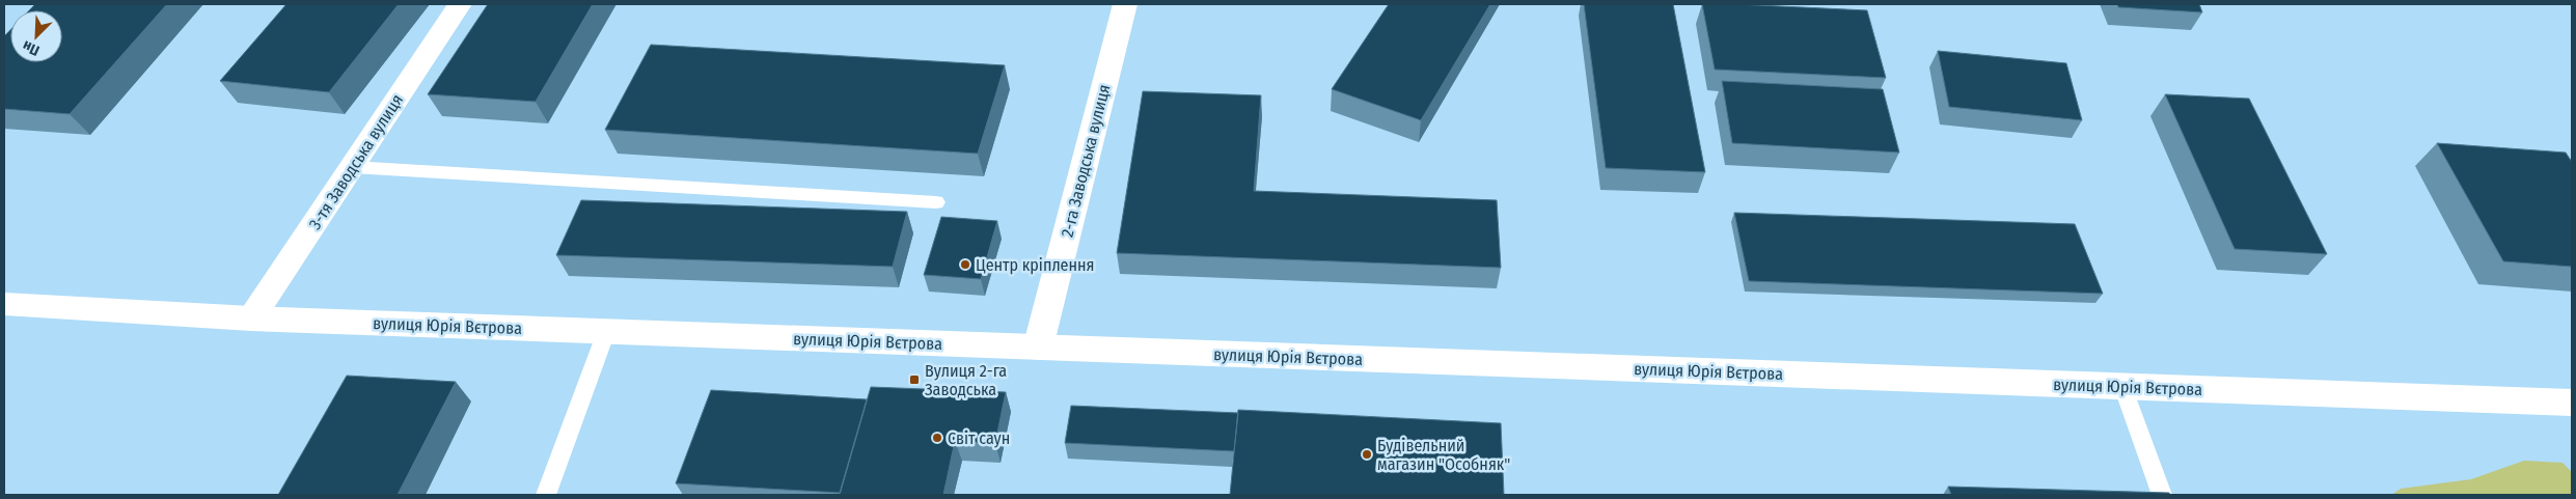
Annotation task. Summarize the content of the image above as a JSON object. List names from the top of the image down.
{
  "streets": {
    "street": ["2-га Заводська вулиця", "3-тя Заводська вулиця", "вулиця Юрія Вєтрова"]
  },
  "crossings": [
    ["2-га Заводська вулиця", "вулиця Юрія Вєтрова"],
    ["3-тя Заводська вулиця", "вулиця Юрія Вєтрова"]
  ],
  "places": {
    "other": ["Центр кріплення", "Світ саун", "Будівельний магазин \"Особняк\""],
    "transit": ["Вулиця 2-га Заводська"]
  },
  "north": "bottom left"
}
